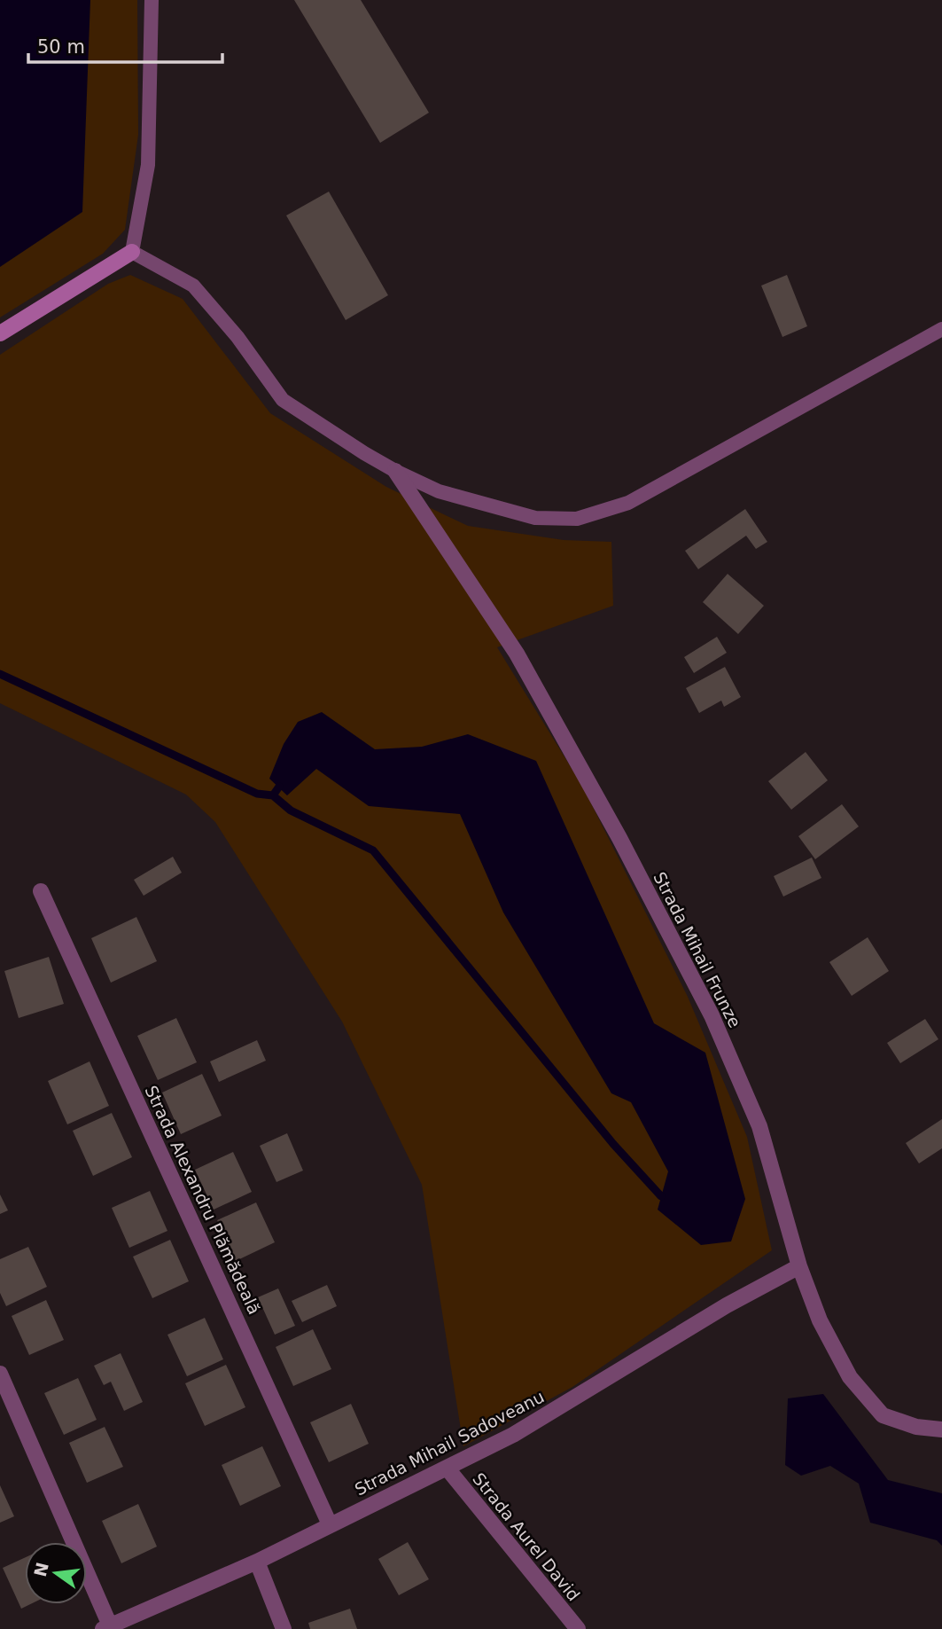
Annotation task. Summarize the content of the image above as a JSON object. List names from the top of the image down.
{
  "streets": {
    "street": [
      "Strada Mihail Frunze",
      "Strada Alexandru Plămădeală",
      "Strada Mihail Sadoveanu",
      "Strada Aurel David"
    ]
  },
  "crossings": [
    ["Strada Mihail Frunze", "Strada Mihail Sadoveanu"],
    ["Strada Alexandru Plămădeală", "Strada Mihail Sadoveanu"],
    ["Strada Mihail Sadoveanu", "Strada Aurel David"]
  ],
  "scale_bar": "50 m",
  "north": "left"
}
